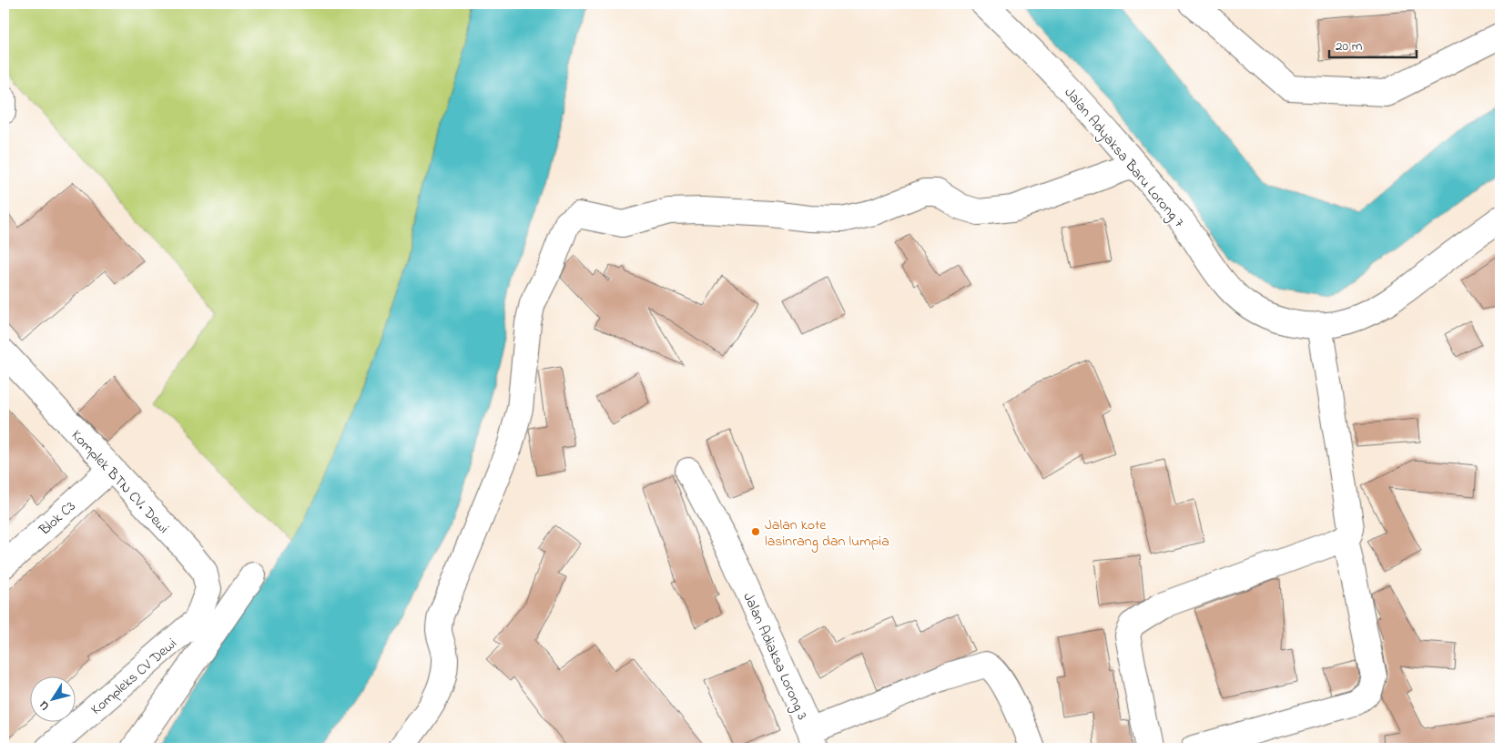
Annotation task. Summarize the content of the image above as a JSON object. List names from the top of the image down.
{
  "streets": {
    "street": [
      "Jalan Adyaksa Baru Lorong 7",
      "Komplek BTN CV. Dewi",
      "Blok C3",
      "Jalan Adiaksa Lorong 3",
      "Kompleks CV Dewi"
    ]
  },
  "crossings": [
    ["Komplek BTN CV. Dewi", "Blok C3"],
    ["Komplek BTN CV. Dewi", "Kompleks CV Dewi"]
  ],
  "places": ["Jalan kote lasinrang dan lumpia"],
  "scale_bar": "20 m",
  "north": "bottom left"
}
